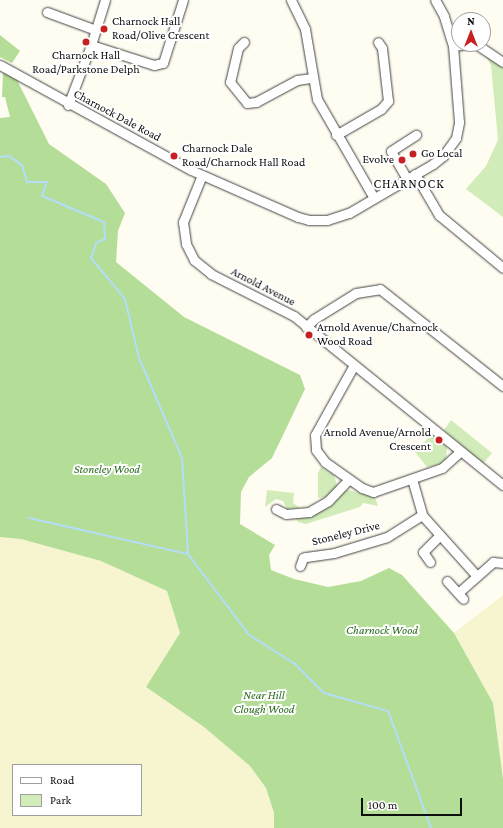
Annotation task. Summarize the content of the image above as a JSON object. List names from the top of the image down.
{
  "streets": {
    "street": ["Charnock Dale Road", "Arnold Avenue", "Stoneley Drive"]
  },
  "crossings": [
    ["Charnock Dale Road", "Arnold Avenue"]
  ],
  "districts": ["CHARNOCK"],
  "parks": ["Stoneley Wood", "Charnock Wood", "Near Hill Clough Wood"],
  "places": [
    "Charnock Hall Road/Olive Crescent",
    "Charnock Hall Road/Parkstone Delph",
    "Go Local",
    "Charnock Dale Road/Charnock Hall Road",
    "Evolve",
    "Arnold Avenue/Charnock Wood Road",
    "Arnold Avenue/Arnold Crescent"
  ],
  "legend": ["Road", "Park"],
  "scale_bar": "100 m",
  "north": "top"
}
